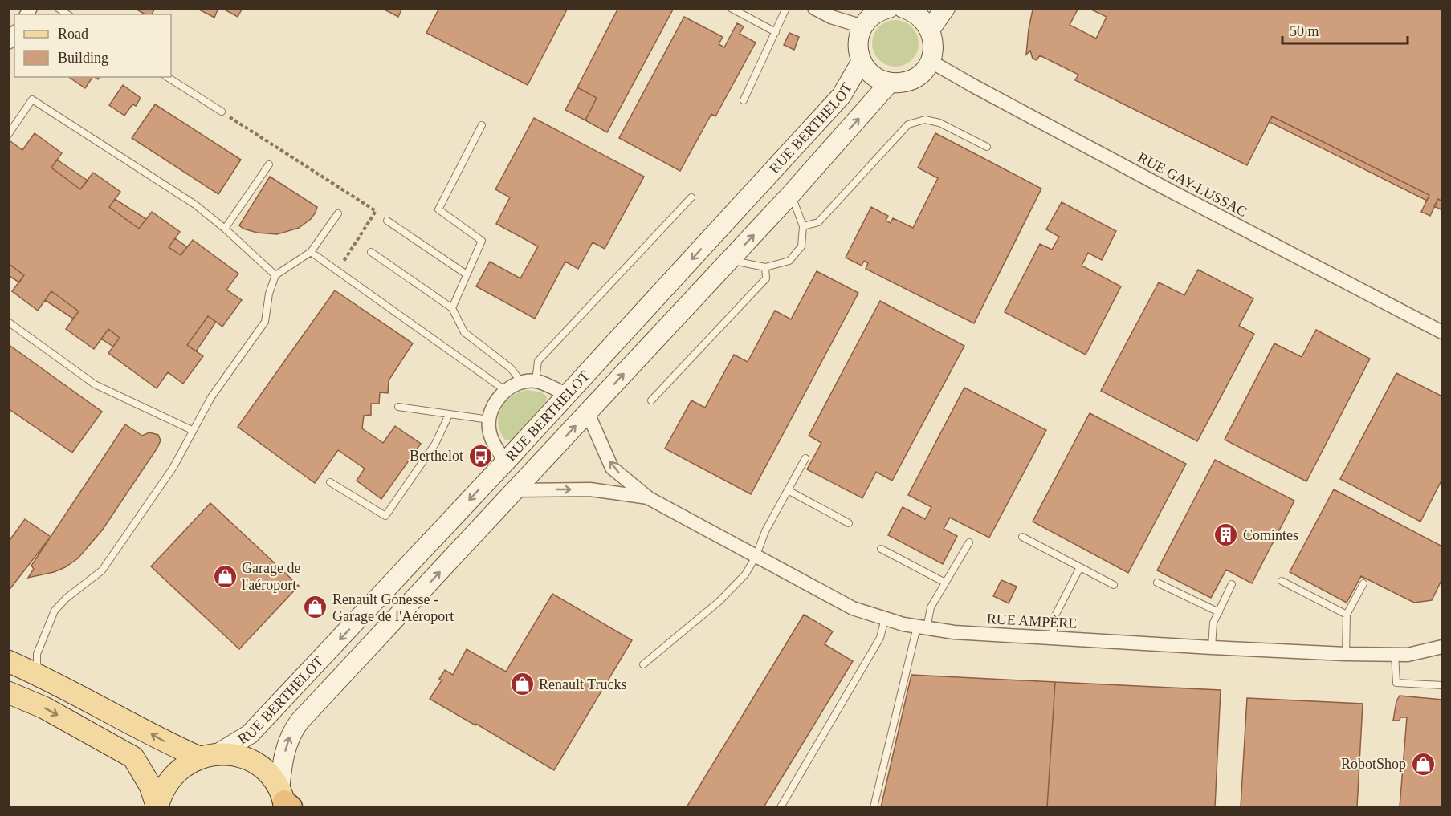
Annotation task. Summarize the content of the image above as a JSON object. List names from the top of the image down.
{
  "streets": {
    "main road": ["RUE BERTHELOT"],
    "street": ["RUE GAY-LUSSAC", "RUE AMPÈRE"]
  },
  "crossings": [
    ["RUE BERTHELOT", "RUE AMPÈRE"]
  ],
  "places": {
    "bus stop": ["Berthelot"],
    "building": ["Comintes"],
    "shop": [
      "Garage de l'aéroport",
      "Renault Gonesse - Garage de l'Aéroport",
      "Renault Trucks",
      "RobotShop"
    ]
  },
  "legend": ["Road", "Building"],
  "scale_bar": "50 m"
}
